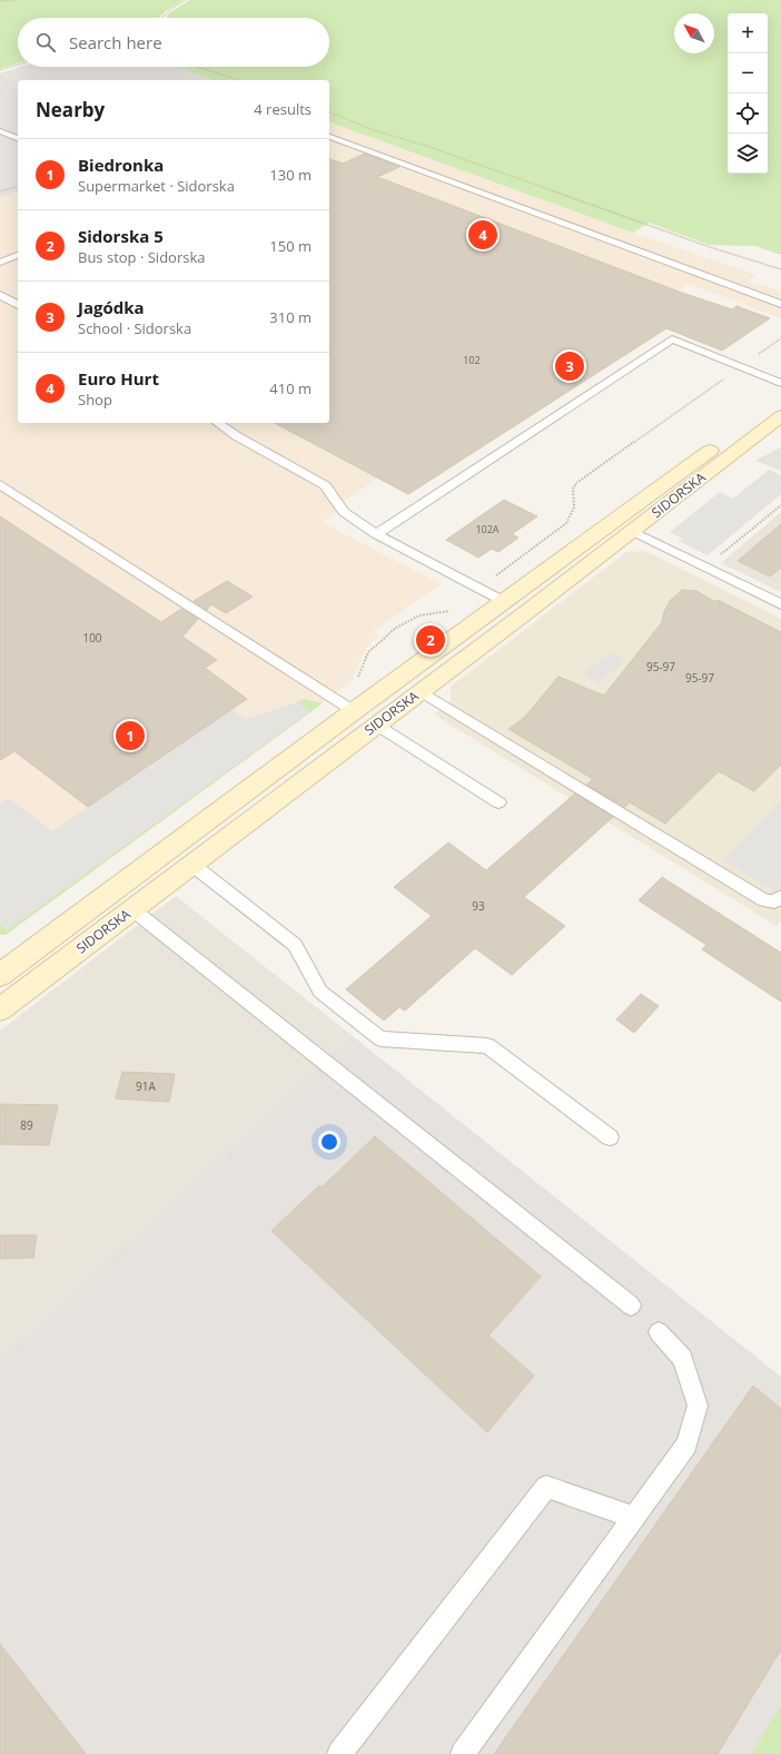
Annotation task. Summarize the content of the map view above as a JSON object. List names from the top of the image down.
{
  "streets": {
    "street": ["SIDORSKA"]
  },
  "house_numbers": [
    "102",
    "102A",
    "100",
    "95-97",
    "95-97",
    "93",
    "91A",
    "89"
  ],
  "north": "top left",
  "page": {
    "map_buttons": ["+", "−"],
    "search": "Search here",
    "heading": ["Nearby", "4 results"],
    "list": [
      {
        "mark": "1",
        "name": "Biedronka",
        "note": "Supermarket · Sidorska",
        "value": "130 m"
      },
      {
        "mark": "2",
        "name": "Sidorska 5",
        "note": "Bus stop · Sidorska",
        "value": "150 m"
      },
      {
        "mark": "3",
        "name": "Jagódka",
        "note": "School · Sidorska",
        "value": "310 m"
      },
      {
        "mark": "4",
        "name": "Euro Hurt",
        "note": "Shop",
        "value": "410 m"
      }
    ],
    "pins": [
      "4",
      "3",
      "2",
      "1"
    ]
  }
}
